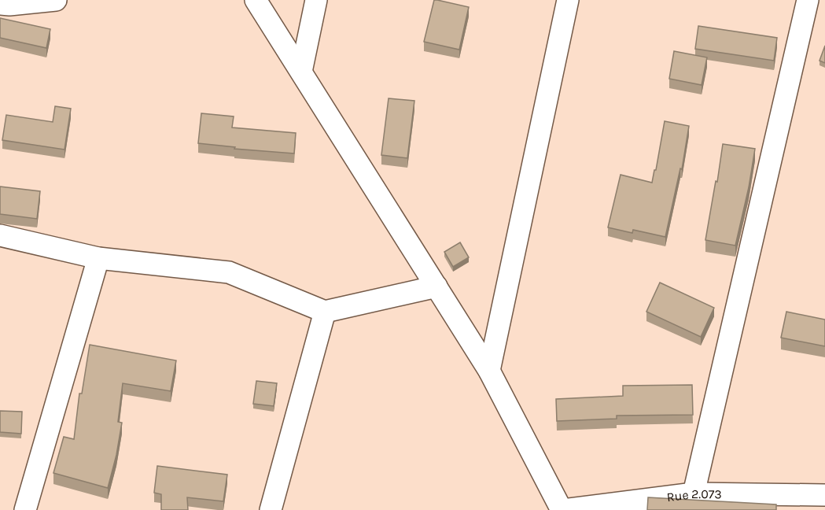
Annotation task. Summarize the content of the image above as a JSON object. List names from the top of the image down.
{
  "streets": {
    "street": ["Rue 2.073"]
  }
}
